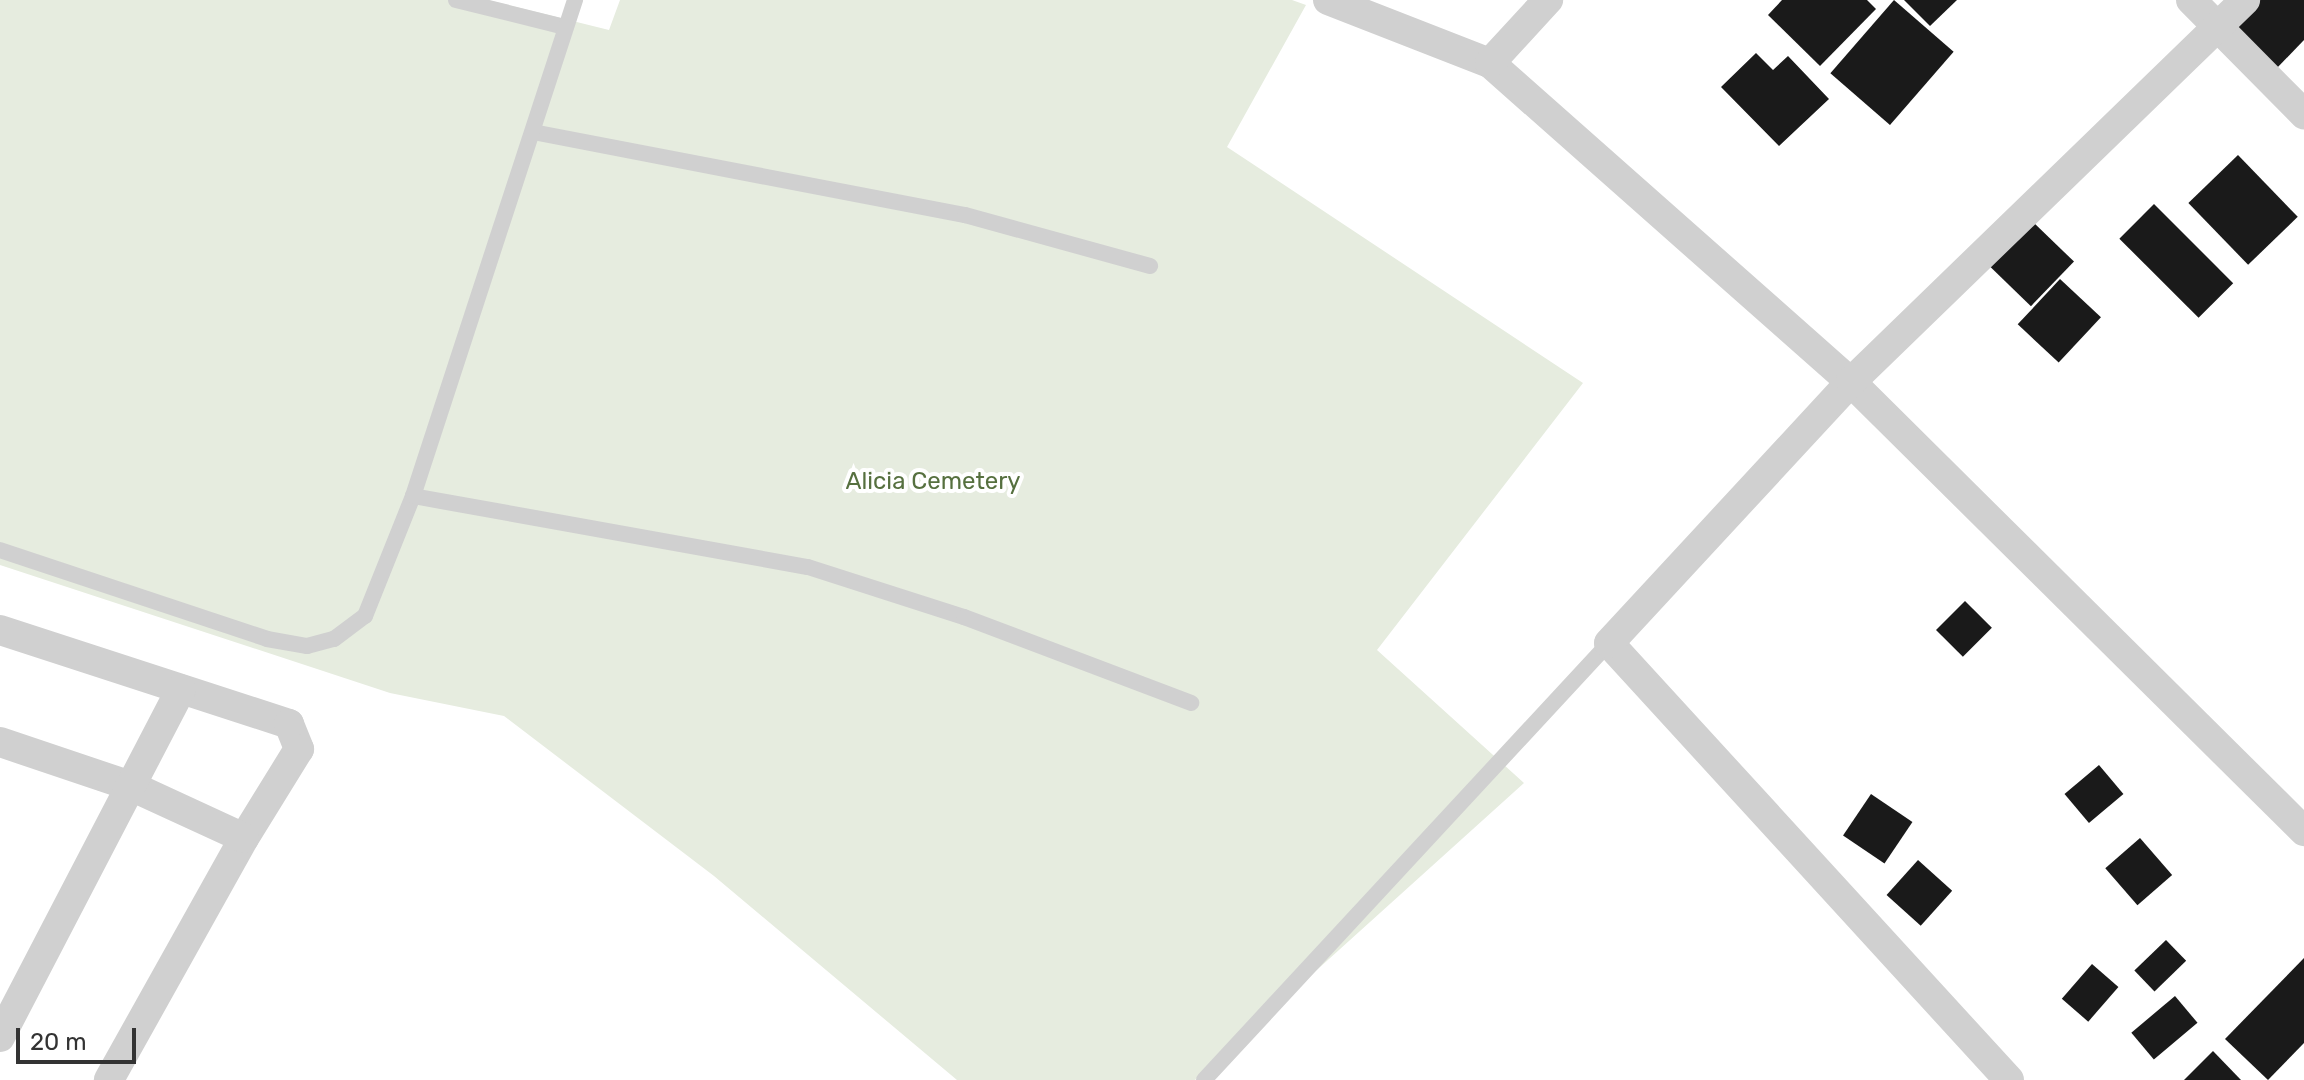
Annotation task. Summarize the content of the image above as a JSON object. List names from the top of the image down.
{
  "parks": ["Alicia Cemetery"],
  "scale_bar": "20 m"
}
